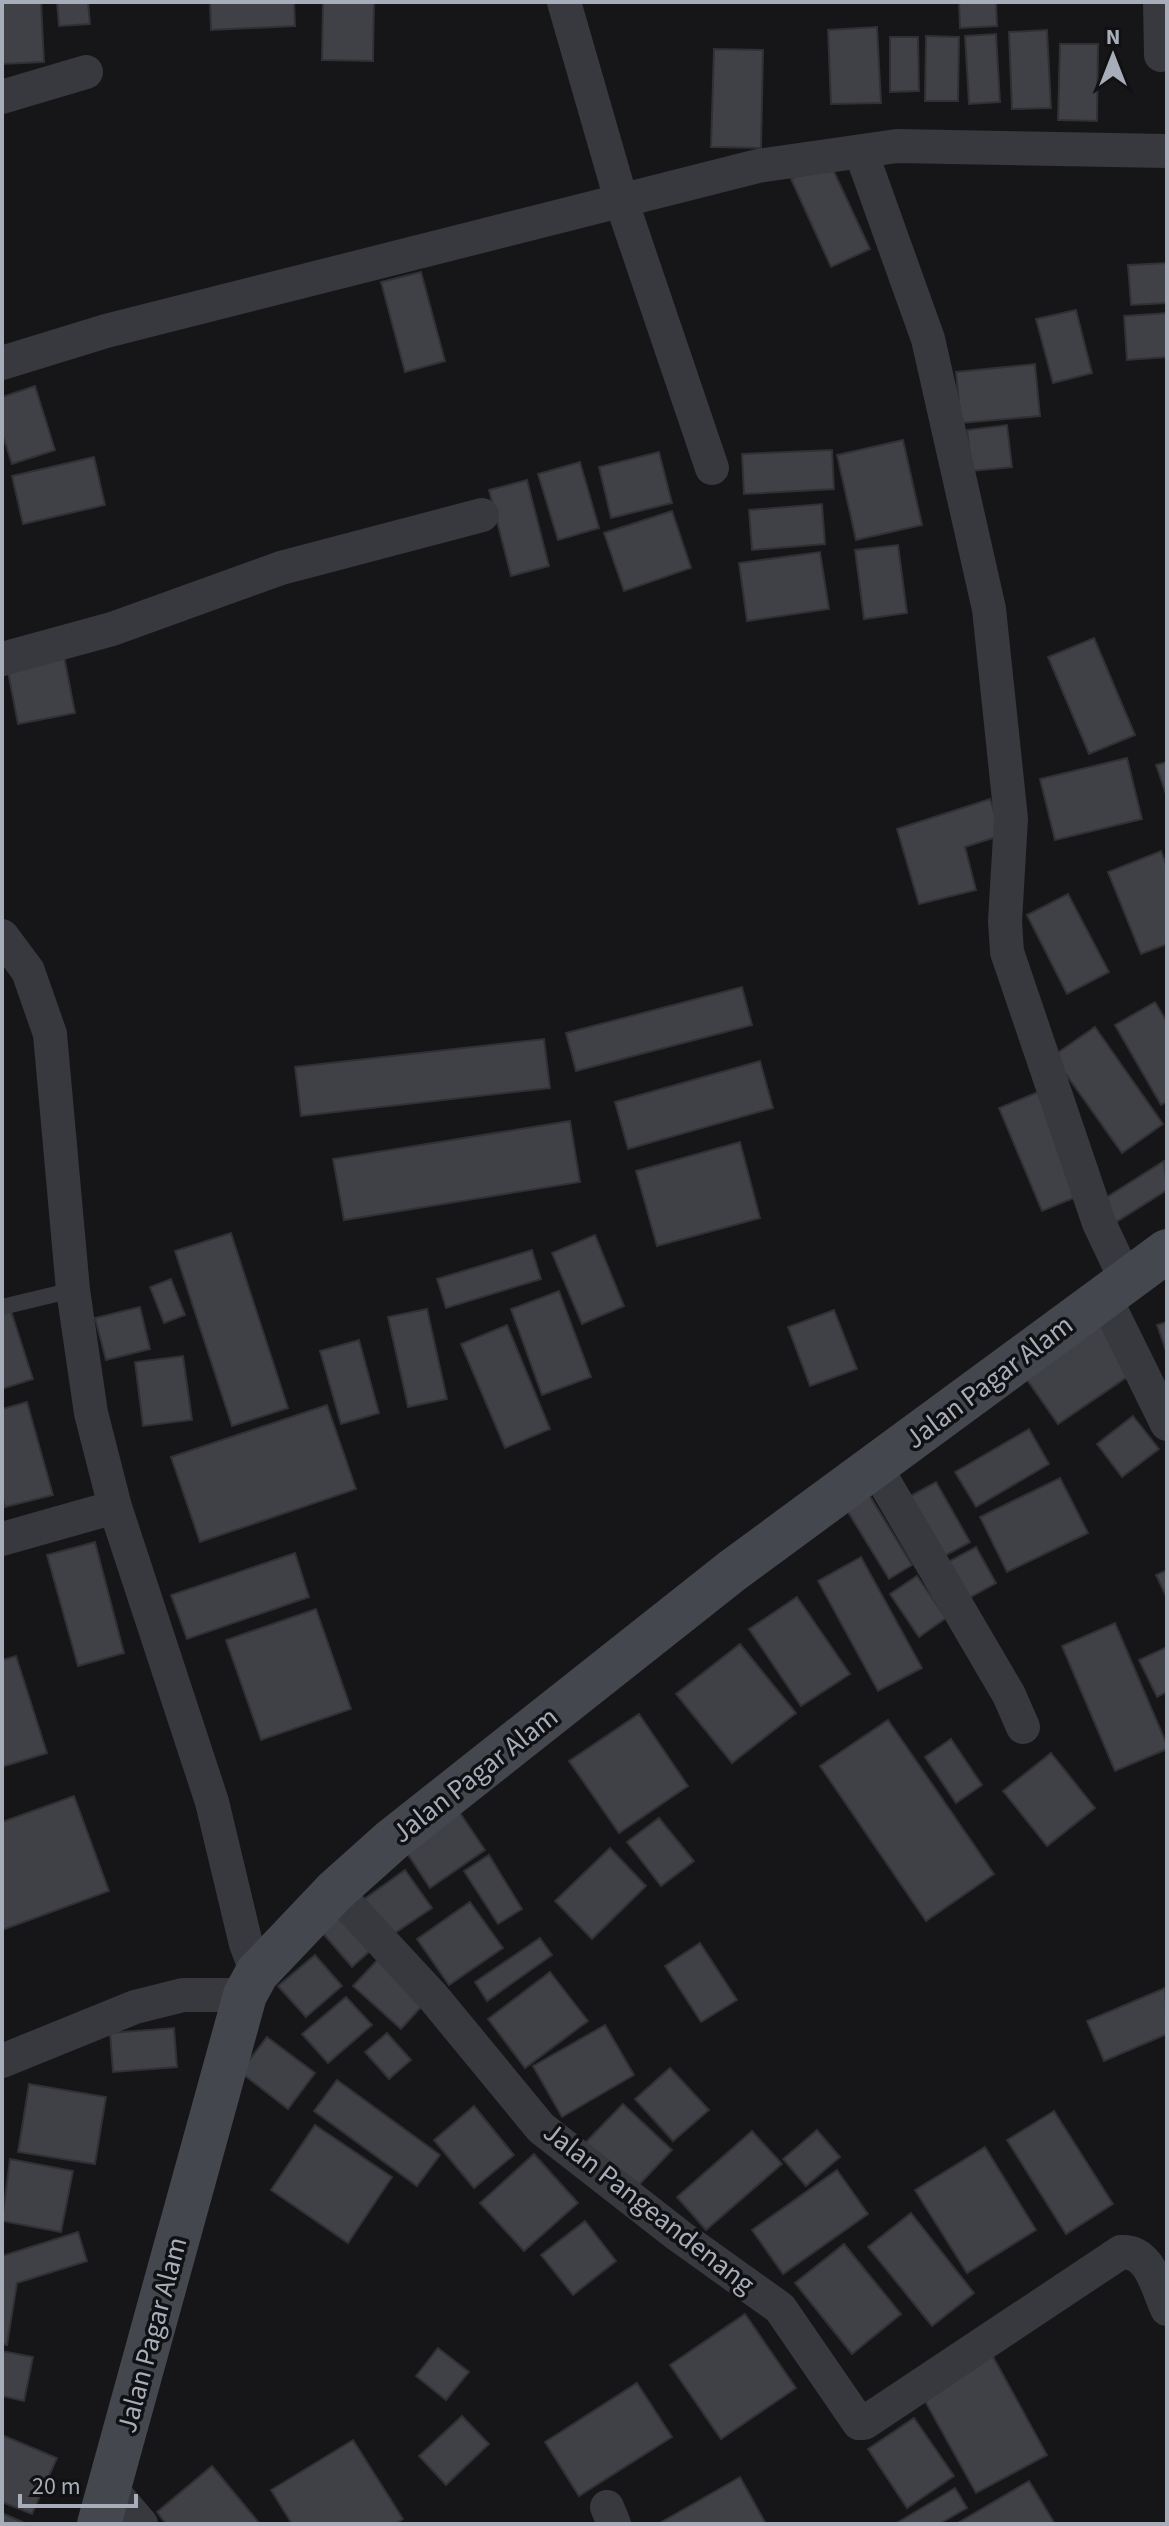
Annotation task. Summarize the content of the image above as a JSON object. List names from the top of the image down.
{
  "streets": {
    "street": ["Jalan Pagar Alam", "Jalan Pangeandenang"]
  },
  "crossings": [
    ["Jalan Pagar Alam", "Jalan Pangeandenang"]
  ],
  "scale_bar": "20 m",
  "north": "top"
}
